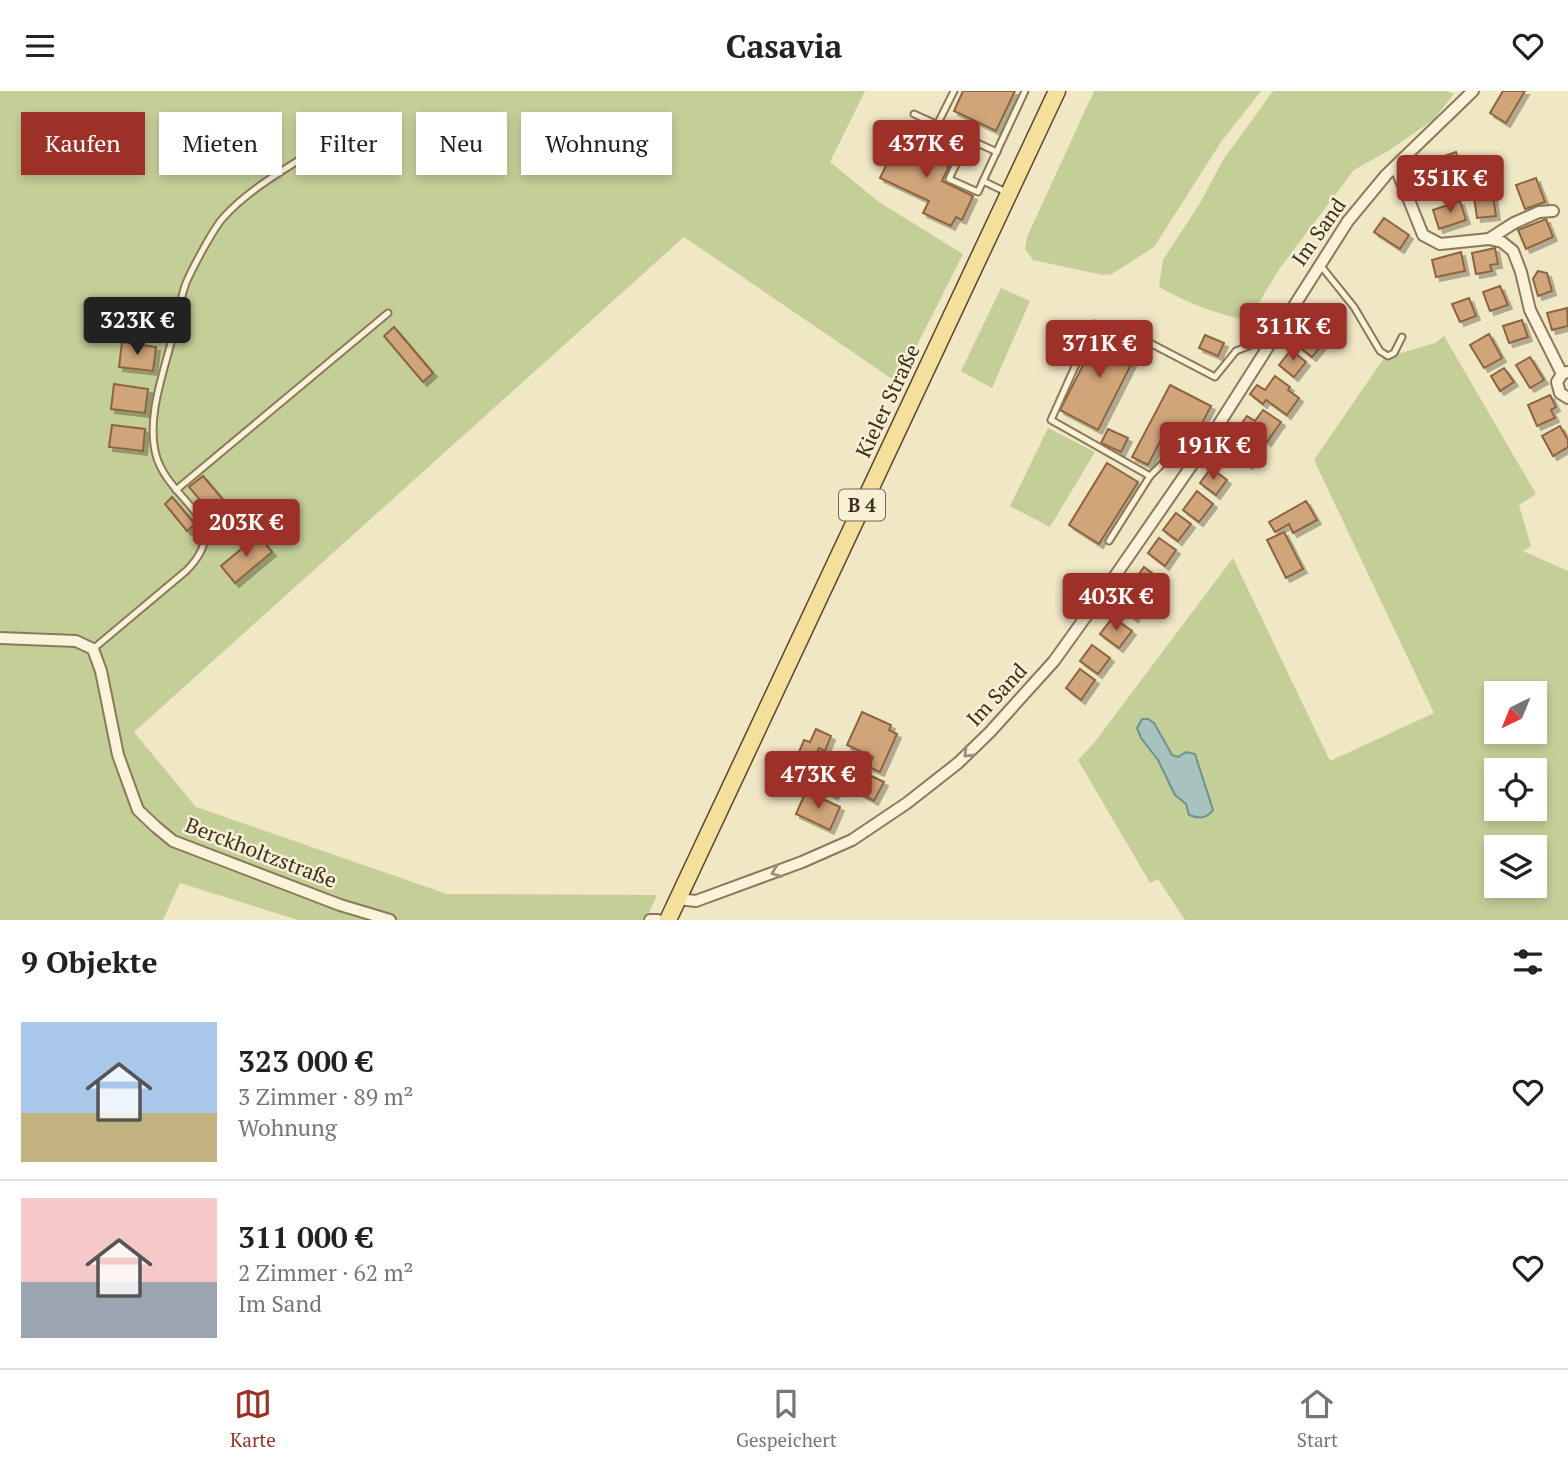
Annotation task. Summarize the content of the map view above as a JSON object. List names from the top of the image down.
{
  "streets": {
    "main road": ["Kieler Straße", "B 4"],
    "street": ["Im Sand", "Berckholtzstraße"]
  },
  "crossings": [
    ["Im Sand", "Kieler Straße"]
  ],
  "one_way": ["Im Sand"],
  "north": "bottom left",
  "page": {
    "header": "Casavia",
    "chip": [
      "Kaufen",
      "Mieten",
      "Filter",
      "Neu",
      "Wohnung"
    ],
    "price": [
      "437K €",
      "351K €",
      "323K €",
      "311K €",
      "371K €",
      "191K €",
      "203K €",
      "403K €",
      "473K €"
    ],
    "heading": "9 Objekte",
    "list": [
      {
        "name": "323 000 €",
        "note": "3 Zimmer · 89 m² · Wohnung"
      },
      {
        "name": "311 000 €",
        "note": "2 Zimmer · 62 m² · Im Sand"
      }
    ],
    "tabs": ["Karte", "Gespeichert", "Start"]
  }
}
